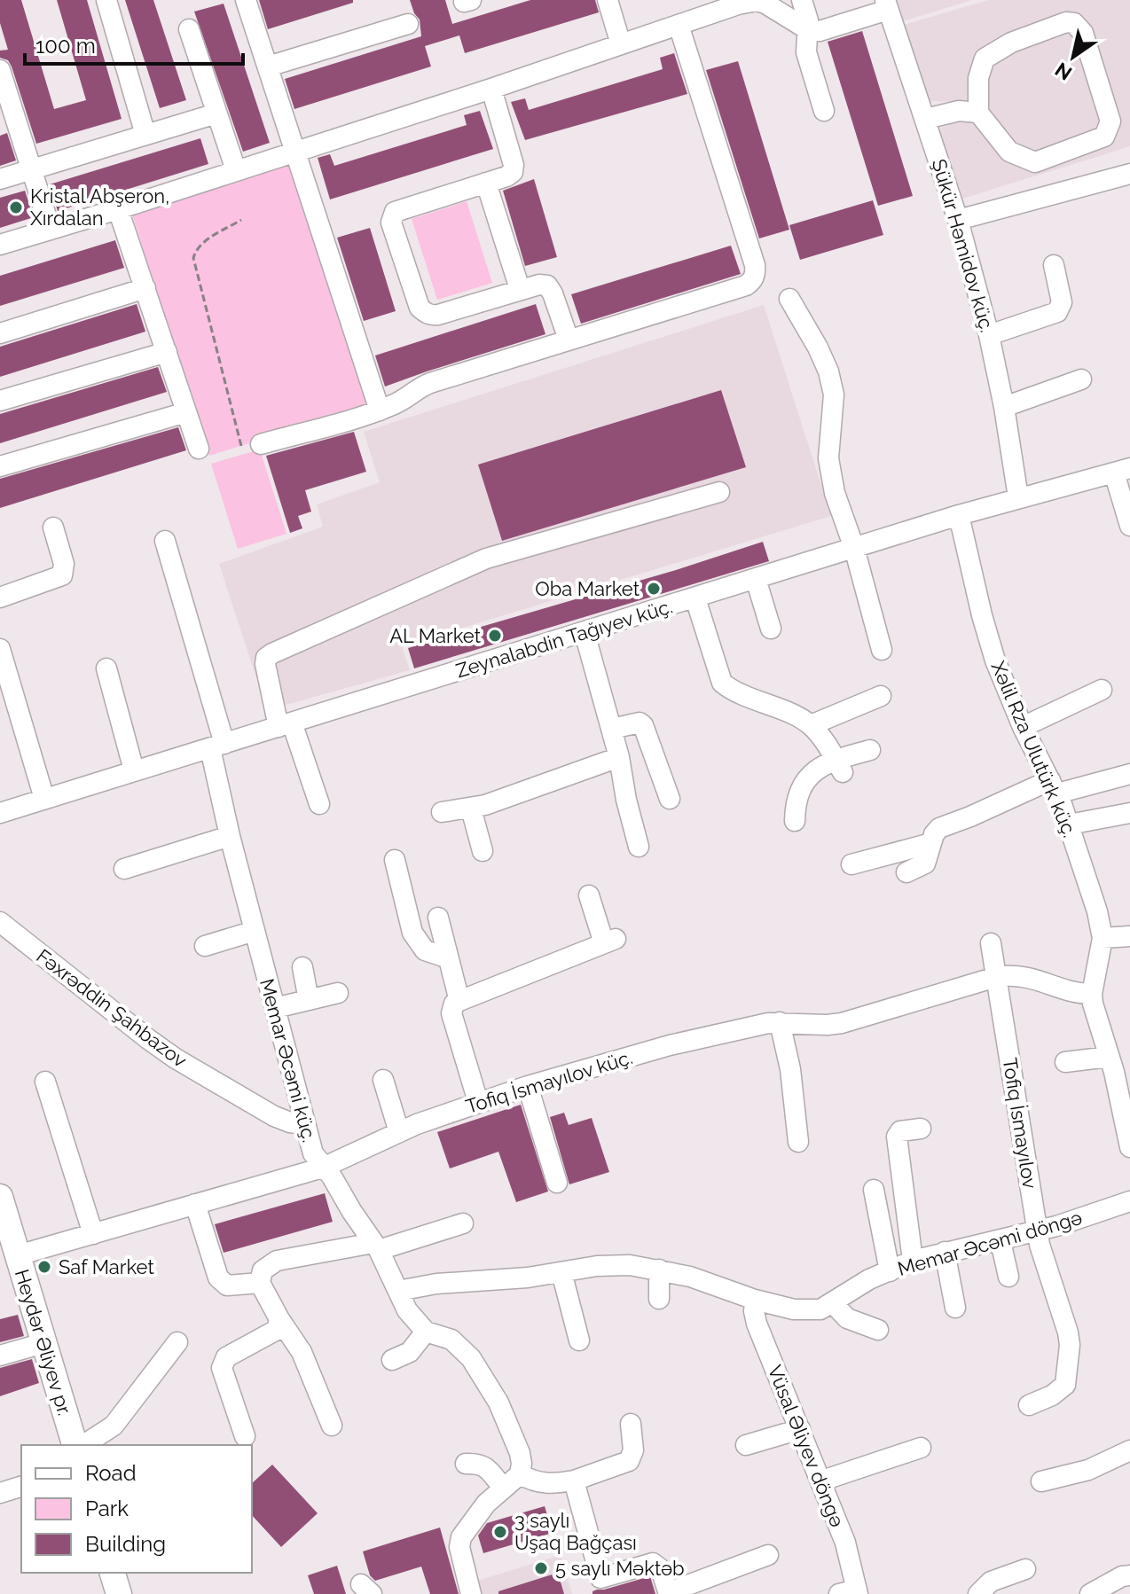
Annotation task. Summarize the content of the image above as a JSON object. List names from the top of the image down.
{
  "streets": {
    "main road": ["Heydər Əliyev pr."],
    "street": [
      "Şükür Həmidov küç.",
      "Zeynalabdin Tağıyev küç.",
      "Xəlil Rza Ulutürk küç.",
      "Fəxrəddin Şahbazov",
      "Memar Əcəmi küç.",
      "Tofiq İsmayılov küç.",
      "Tofiq İsmayılov",
      "Memar Əcəmi döngə",
      "Vüsal Əliyev döngə"
    ]
  },
  "crossings": [
    ["Şükür Həmidov küç.", "Zeynalabdin Tağıyev küç."],
    ["Zeynalabdin Tağıyev küç.", "Xəlil Rza Ulutürk küç."],
    ["Zeynalabdin Tağıyev küç.", "Memar Əcəmi küç."],
    ["Xəlil Rza Ulutürk küç.", "Tofiq İsmayılov küç."],
    ["Fəxrəddin Şahbazov", "Memar Əcəmi küç."],
    ["Memar Əcəmi küç.", "Tofiq İsmayılov küç."],
    ["Memar Əcəmi küç.", "Memar Əcəmi döngə"],
    ["Tofiq İsmayılov küç.", "Tofiq İsmayılov"],
    ["Tofiq İsmayılov küç.", "Heydər Əliyev pr."],
    ["Tofiq İsmayılov", "Memar Əcəmi döngə"],
    ["Memar Əcəmi döngə", "Vüsal Əliyev döngə"]
  ],
  "places": [
    "Kristal Abşeron, Xırdalan",
    "Oba Market",
    "AL Market",
    "Saf Market",
    "3 saylı Uşaq Bağçası",
    "5 saylı Məktəb"
  ],
  "legend": ["Road", "Park", "Building"],
  "scale_bar": "100 m",
  "north": "bottom left"
}
